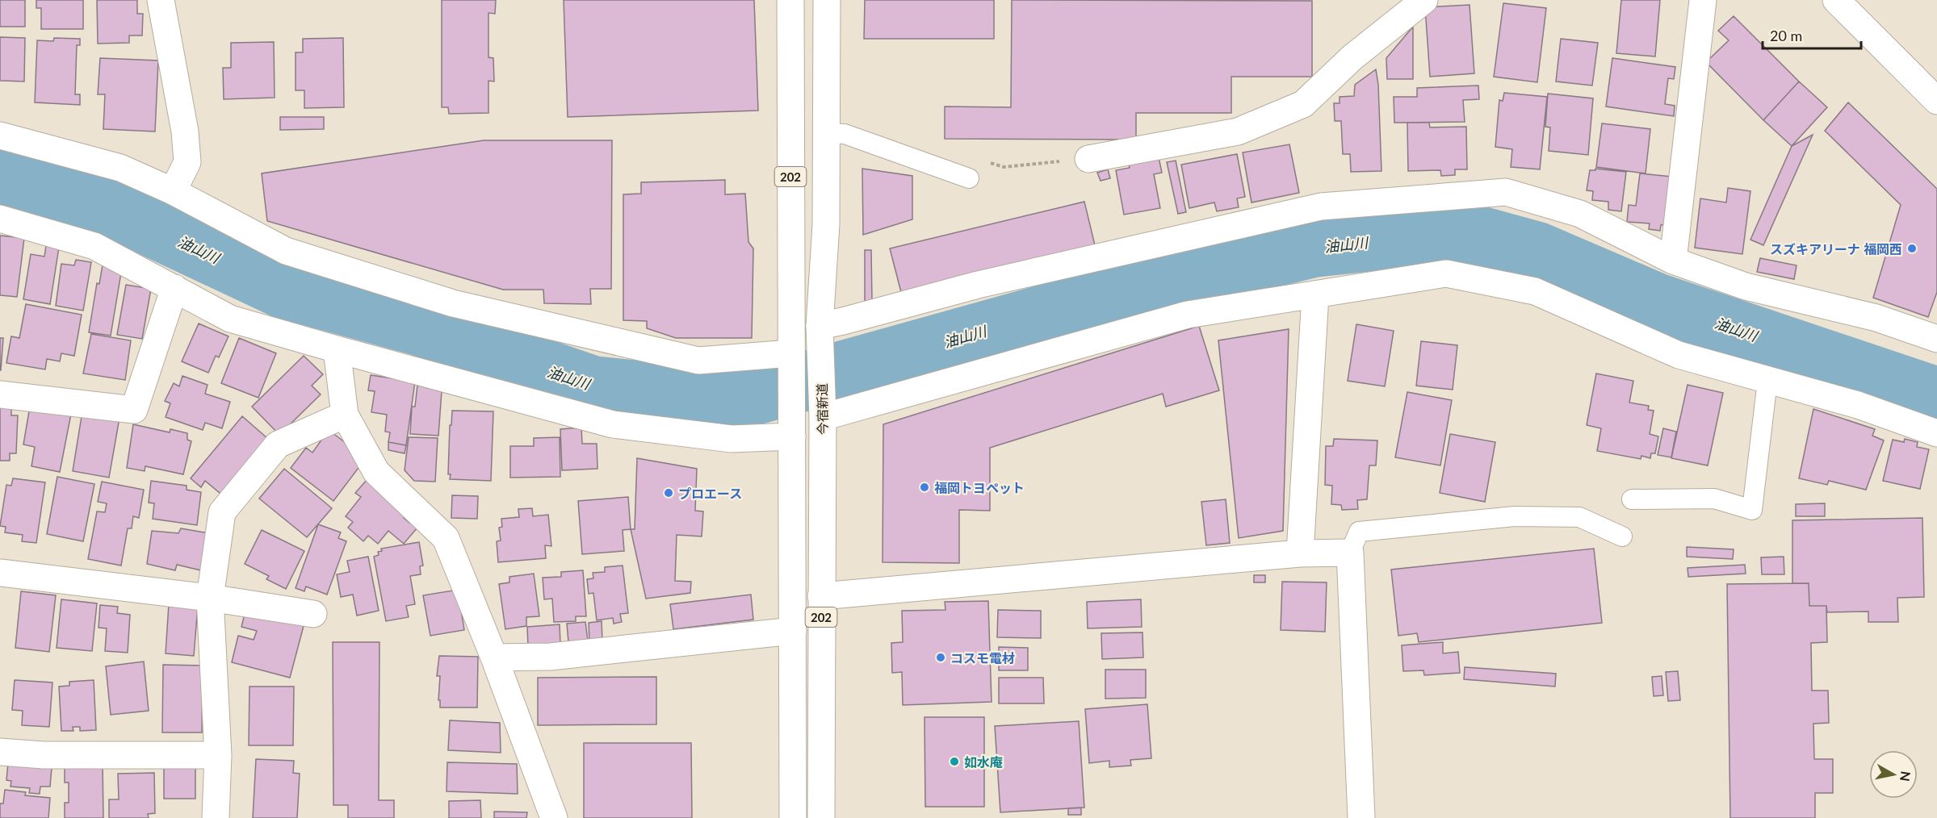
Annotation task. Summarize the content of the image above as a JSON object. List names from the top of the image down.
{
  "streets": {
    "main road": ["202", "今宿新道"]
  },
  "water": ["油山川"],
  "places": [
    "スズキアリーナ 福岡西",
    "福岡トヨペット",
    "プロエース",
    "コスモ電材",
    "如水庵"
  ],
  "scale_bar": "20 m",
  "north": "right"
}
